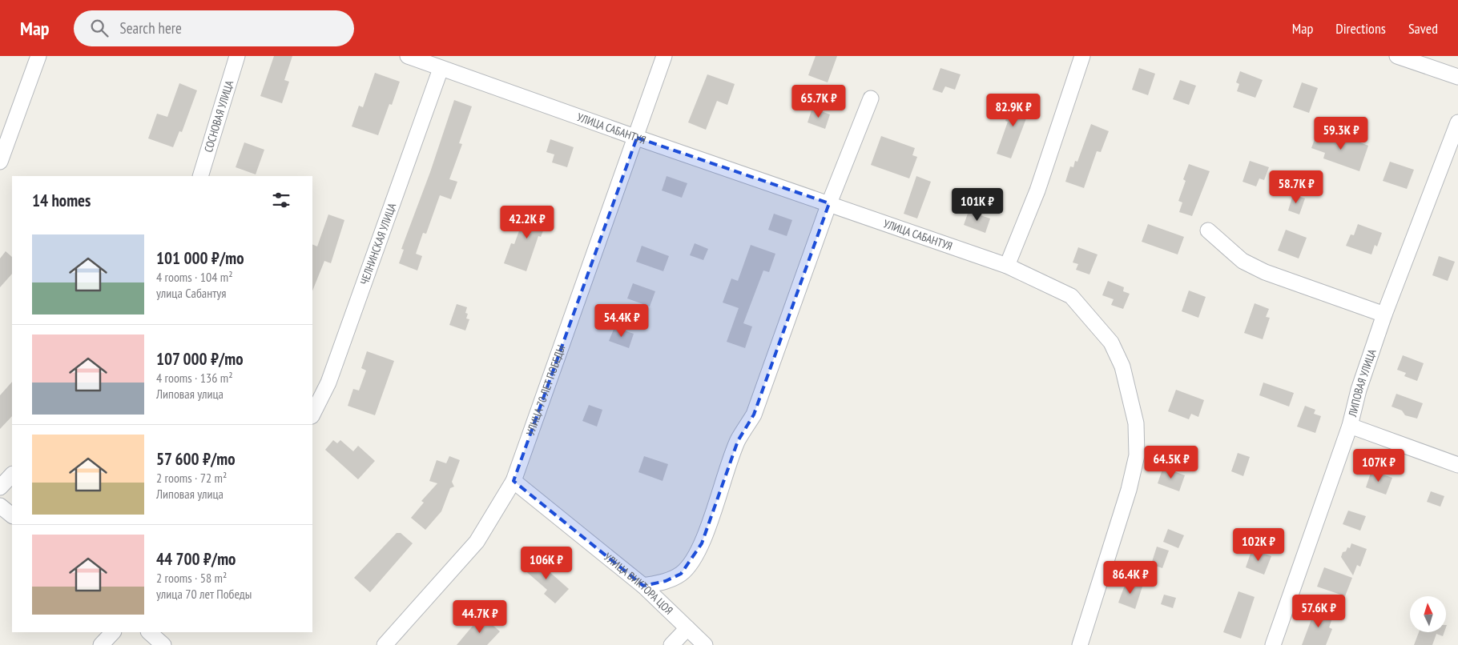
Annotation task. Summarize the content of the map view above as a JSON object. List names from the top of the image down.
{
  "streets": {
    "street": [
      "СОСНОВАЯ УЛИЦА",
      "УЛИЦА САБАНТУЯ",
      "ЧЕЛНИНСКАЯ УЛИЦА",
      "ЛИПОВАЯ УЛИЦА",
      "УЛИЦА 70 ЛЕТ ПОБЕДЫ",
      "УЛИЦА ВИКТОРА ЦОЯ"
    ]
  },
  "crossings": [
    ["УЛИЦА САБАНТУЯ", "ЧЕЛНИНСКАЯ УЛИЦА"],
    ["УЛИЦА САБАНТУЯ", "УЛИЦА 70 ЛЕТ ПОБЕДЫ"],
    ["УЛИЦА 70 ЛЕТ ПОБЕДЫ", "УЛИЦА ВИКТОРА ЦОЯ"]
  ],
  "north": "top",
  "page": {
    "header": "Map",
    "search": "Search here",
    "nav": ["Map", "Directions", "Saved"],
    "price": [
      "65.7K ₽",
      "82.9K ₽",
      "59.3K ₽",
      "58.7K ₽",
      "101K ₽",
      "42.2K ₽",
      "54.4K ₽",
      "64.5K ₽",
      "107K ₽",
      "102K ₽",
      "106K ₽",
      "86.4K ₽",
      "57.6K ₽",
      "44.7K ₽"
    ],
    "heading": "14 homes",
    "list": [
      {
        "name": "101 000 ₽/mo",
        "note": "4 rooms · 104 m² · улица Сабантуя"
      },
      {
        "name": "107 000 ₽/mo",
        "note": "4 rooms · 136 m² · Липовая улица"
      },
      {
        "name": "57 600 ₽/mo",
        "note": "2 rooms · 72 m² · Липовая улица"
      },
      {
        "name": "44 700 ₽/mo",
        "note": "2 rooms · 58 m² · улица 70 лет Победы"
      }
    ]
  }
}
